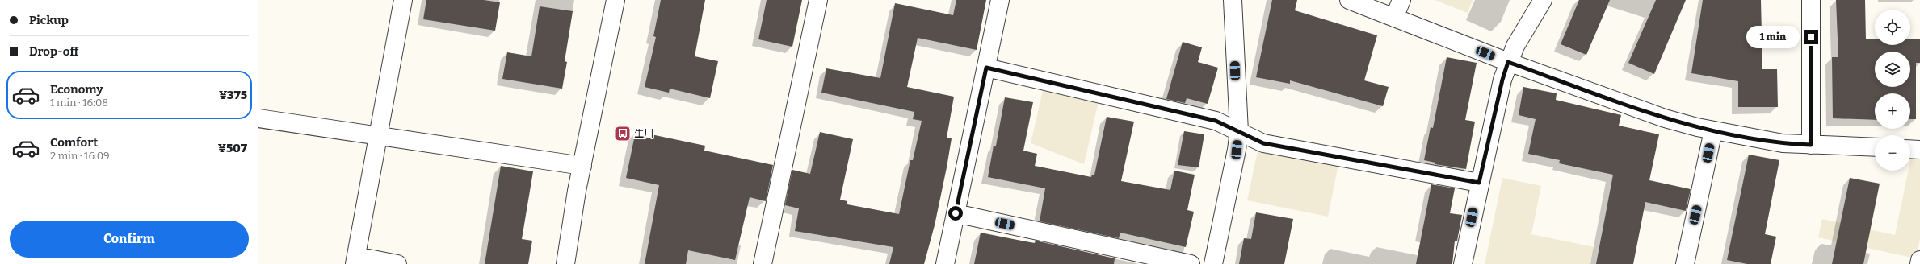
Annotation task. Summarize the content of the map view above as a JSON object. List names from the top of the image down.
{
  "places": {
    "bus stop": ["生川"]
  },
  "page": {
    "banner": ["Pickup", "Drop-off"],
    "map_buttons": ["+", "−"],
    "bubble": "1 min",
    "list": [
      {
        "name": "Economy",
        "note": "1 min · 16:08",
        "value": "¥375"
      },
      {
        "name": "Comfort",
        "note": "2 min · 16:09",
        "value": "¥507"
      }
    ],
    "buttons": "Confirm"
  }
}
